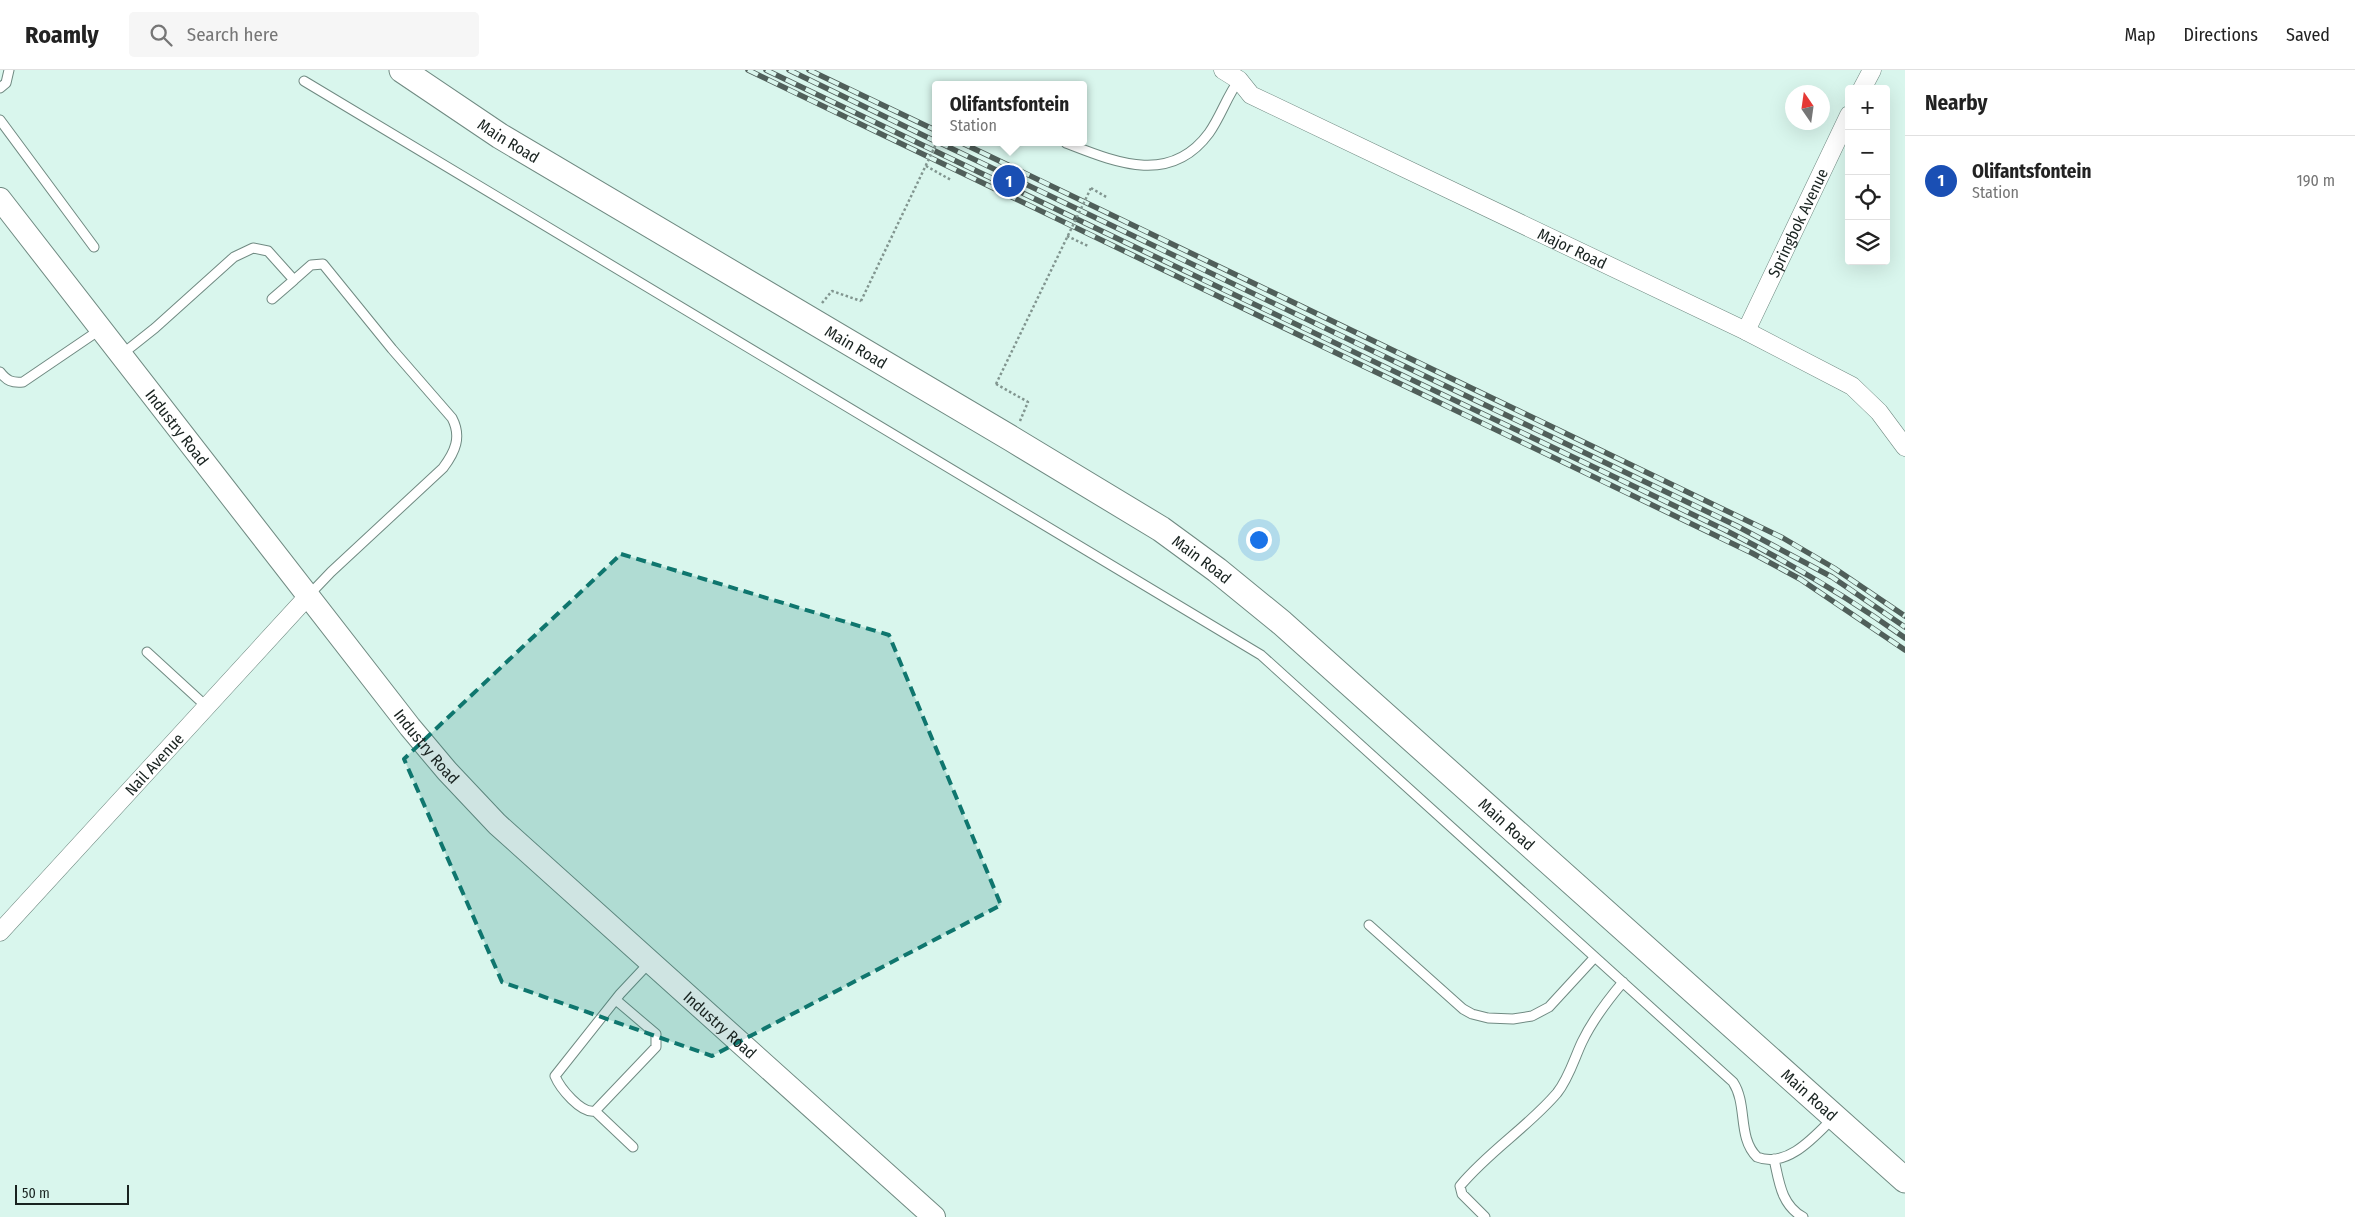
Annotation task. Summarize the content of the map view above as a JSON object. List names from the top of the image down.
{
  "streets": {
    "main road": ["Main Road"],
    "street": [
      "Springbok Avenue",
      "Major Road",
      "Industry Road",
      "Nail Avenue"
    ]
  },
  "crossings": [
    ["Springbok Avenue", "Major Road"],
    ["Industry Road", "Nail Avenue"]
  ],
  "scale_bar": "50 m",
  "north": "top",
  "page": {
    "header": "Roamly",
    "search": "Search here",
    "nav": ["Map", "Directions", "Saved"],
    "heading": "Nearby",
    "popup": ["Olifantsfontein", "Station"],
    "map_buttons": ["+", "−"],
    "list": [
      {
        "mark": "1",
        "name": "Olifantsfontein",
        "note": "Station",
        "value": "190 m"
      }
    ],
    "pins": "1",
    "scale": "50 m"
  }
}
